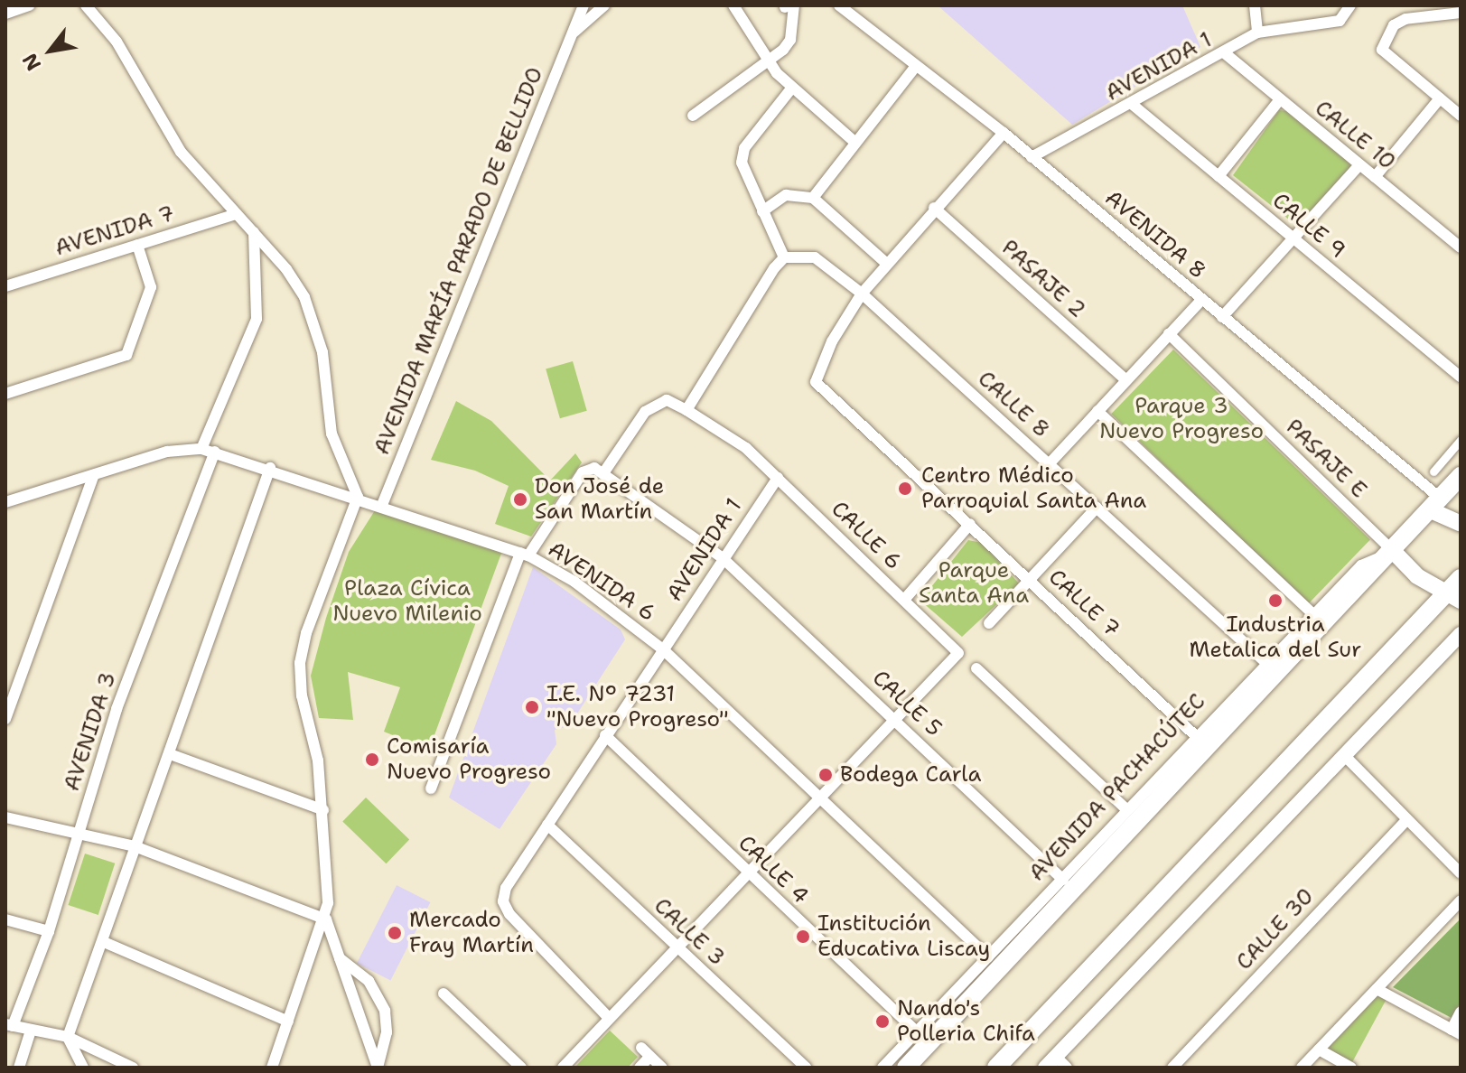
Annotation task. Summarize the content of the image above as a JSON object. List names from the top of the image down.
{
  "streets": {
    "main road": ["AVENIDA PACHACÚTEC"],
    "street": [
      "AVENIDA 1",
      "CALLE 10",
      "CALLE 9",
      "AVENIDA 7",
      "AVENIDA 8",
      "AVENIDA MARÍA PARADO DE BELLIDO",
      "PASAJE 2",
      "CALLE 8",
      "PASAJE E",
      "CALLE 6",
      "AVENIDA 6",
      "CALLE 7",
      "CALLE 5",
      "AVENIDA 3",
      "CALLE 4",
      "CALLE 30",
      "CALLE 3"
    ]
  },
  "crossings": [
    ["AVENIDA 1", "CALLE 10"],
    ["AVENIDA 1", "CALLE 9"],
    ["AVENIDA 1", "AVENIDA 8"],
    ["AVENIDA 1", "CALLE 6"],
    ["AVENIDA 1", "AVENIDA 6"],
    ["AVENIDA 1", "CALLE 5"],
    ["AVENIDA 1", "CALLE 4"],
    ["AVENIDA 1", "CALLE 3"],
    ["AVENIDA 8", "AVENIDA PACHACÚTEC"],
    ["AVENIDA MARÍA PARADO DE BELLIDO", "AVENIDA 6"],
    ["CALLE 8", "CALLE 7"],
    ["CALLE 8", "AVENIDA PACHACÚTEC"],
    ["PASAJE E", "AVENIDA PACHACÚTEC"],
    ["CALLE 6", "CALLE 5"],
    ["AVENIDA 6", "AVENIDA 3"],
    ["AVENIDA 6", "AVENIDA PACHACÚTEC"],
    ["CALLE 7", "AVENIDA PACHACÚTEC"],
    ["CALLE 5", "AVENIDA PACHACÚTEC"],
    ["AVENIDA PACHACÚTEC", "CALLE 4"]
  ],
  "parks": ["Parque 3 Nuevo Progreso", "Parque Santa Ana", "Plaza Cívica Nuevo Milenio"],
  "places": [
    "Centro Médico Parroquial Santa Ana",
    "Don José de San Martín",
    "Industria Metalica del Sur",
    "I.E. N° 7231 \"Nuevo Progreso\"",
    "Comisaría Nuevo Progreso",
    "Bodega Carla",
    "Mercado Fray Martín",
    "Institución Educativa Liscay",
    "Nando's Polleria Chifa"
  ],
  "north": "bottom left"
}
